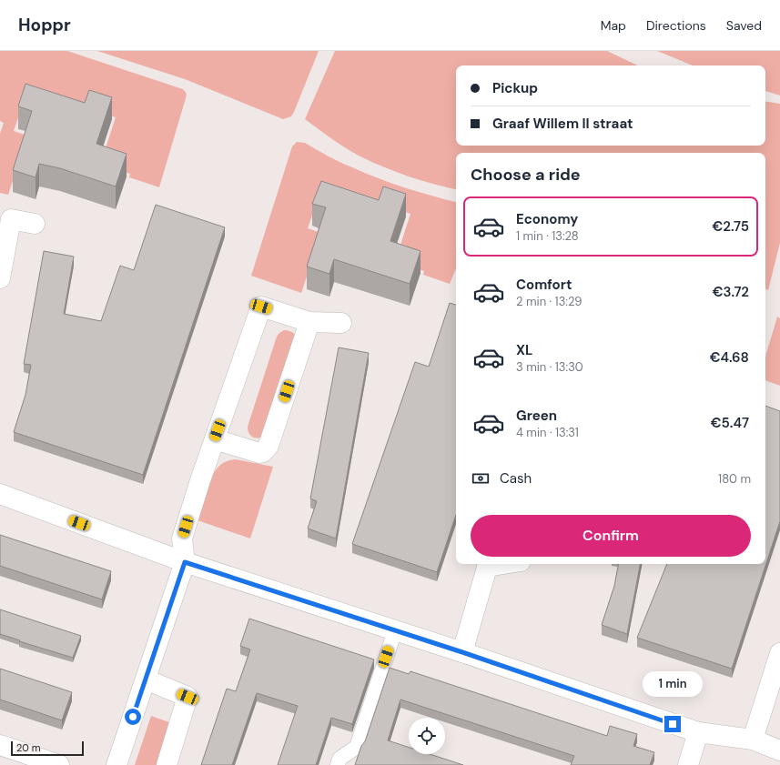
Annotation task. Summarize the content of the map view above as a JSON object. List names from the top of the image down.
{
  "scale_bar": "20 m",
  "page": {
    "header": "Hoppr",
    "nav": ["Map", "Directions", "Saved"],
    "banner": ["Pickup", "Graaf Willem II straat"],
    "heading": "Choose a ride",
    "list": [
      {
        "name": "Economy",
        "note": "1 min · 13:28",
        "value": "€2.75"
      },
      {
        "name": "Comfort",
        "note": "2 min · 13:29",
        "value": "€3.72"
      },
      {
        "name": "XL",
        "note": "3 min · 13:30",
        "value": "€4.68"
      },
      {
        "name": "Green",
        "note": "4 min · 13:31",
        "value": "€5.47"
      }
    ],
    "pay": ["Cash", "180 m"],
    "buttons": "Confirm",
    "bubble": "1 min",
    "scale": "20 m"
  }
}
